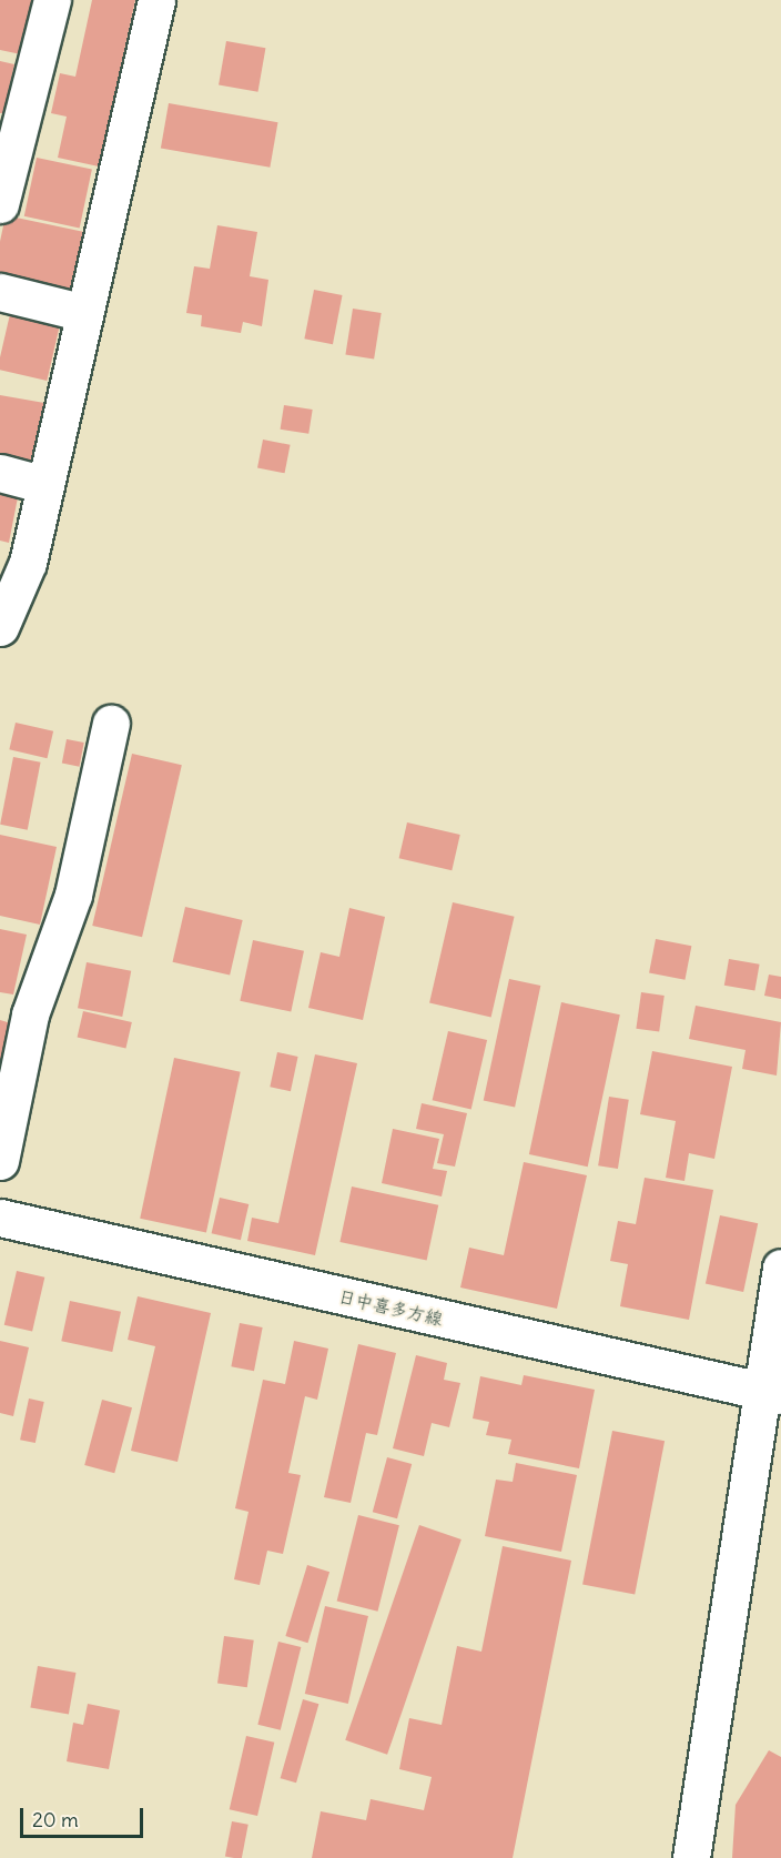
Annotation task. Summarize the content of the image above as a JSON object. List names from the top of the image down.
{
  "streets": {
    "street": ["日中喜多方線"]
  },
  "scale_bar": "20 m"
}
